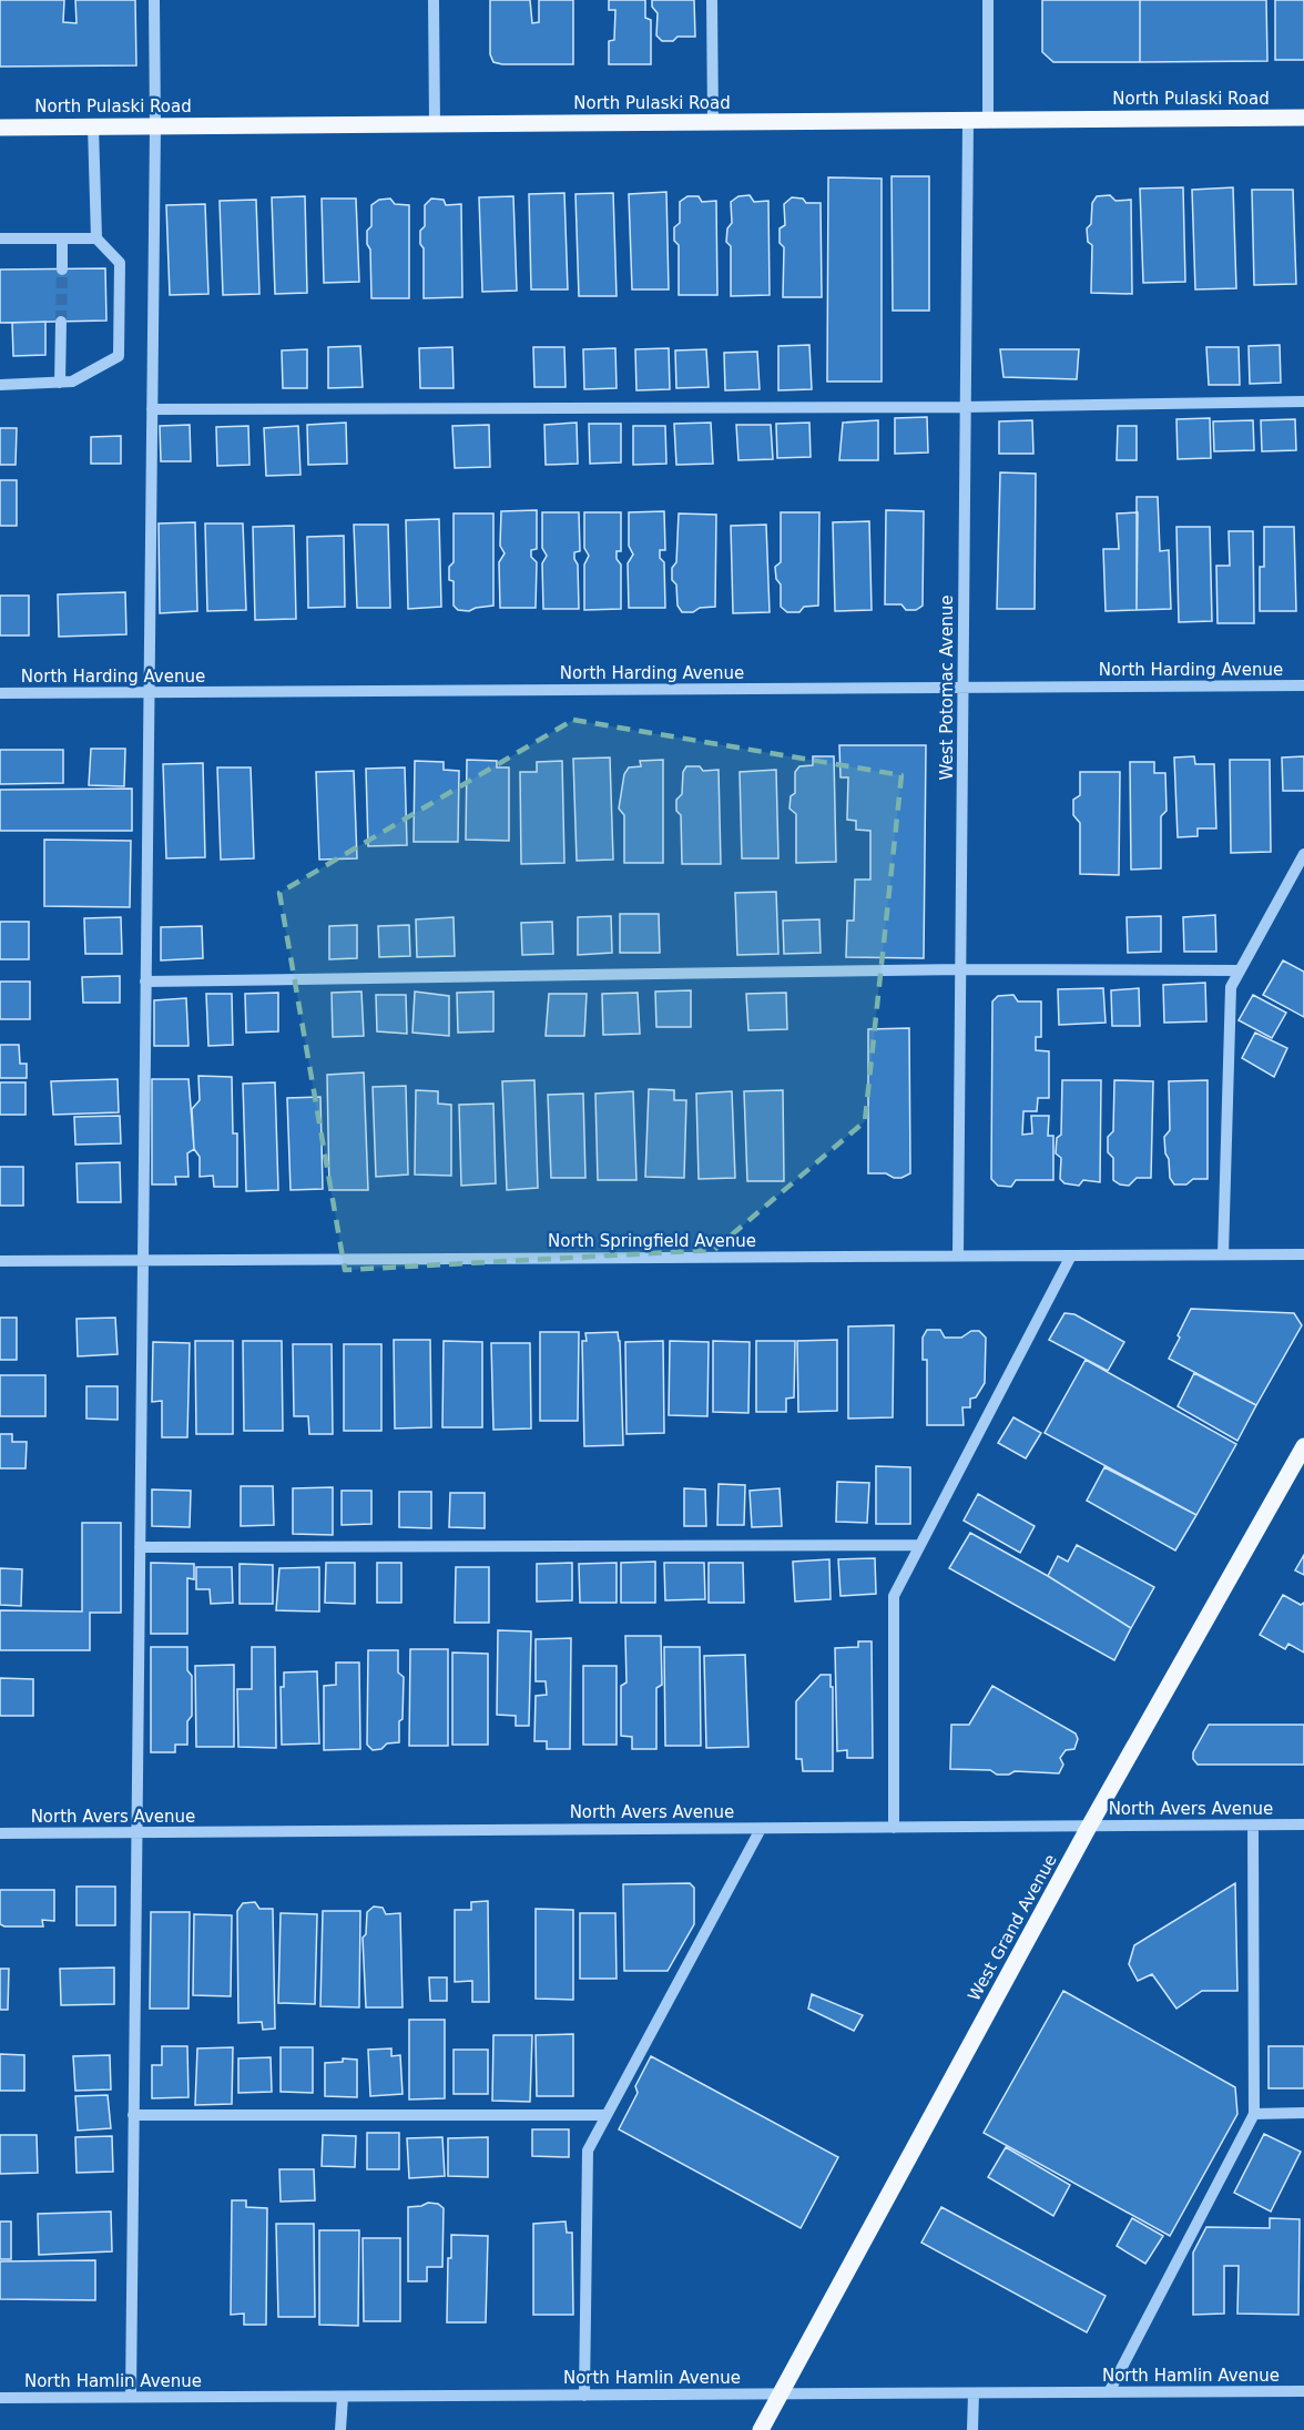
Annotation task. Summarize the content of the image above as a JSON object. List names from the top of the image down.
{
  "streets": {
    "main road": ["North Pulaski Road", "West Grand Avenue"],
    "street": [
      "North Harding Avenue",
      "West Potomac Avenue",
      "North Springfield Avenue",
      "North Avers Avenue",
      "North Hamlin Avenue"
    ]
  },
  "crossings": [
    ["North Pulaski Road", "West Potomac Avenue"],
    ["North Harding Avenue", "West Potomac Avenue"],
    ["West Potomac Avenue", "North Springfield Avenue"],
    ["North Avers Avenue", "West Grand Avenue"],
    ["West Grand Avenue", "North Hamlin Avenue"]
  ]
}
